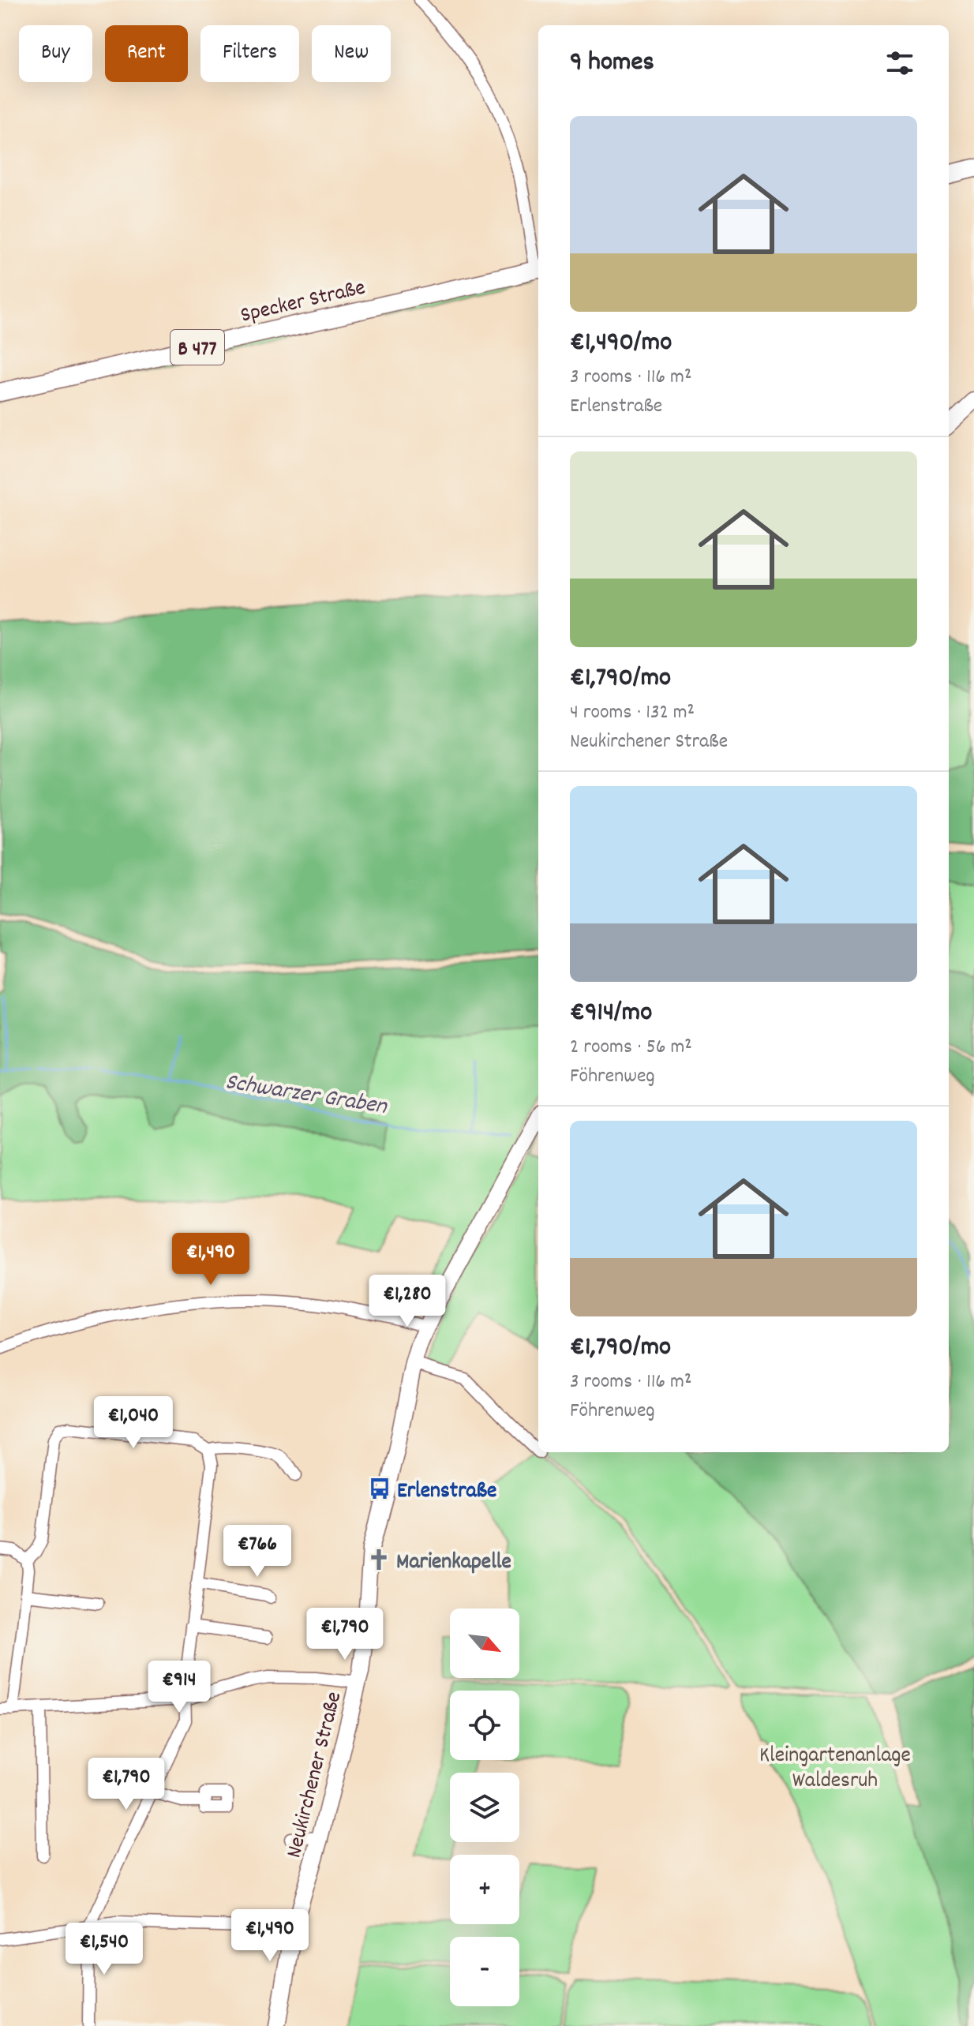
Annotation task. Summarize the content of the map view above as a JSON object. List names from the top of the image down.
{
  "streets": {
    "main road": ["Specker Straße", "B 477"],
    "street": ["Neukirchener Straße"]
  },
  "water": ["Schwarzer Graben"],
  "parks": ["Kleingartenanlage Waldesruh"],
  "places": {
    "bus stop": ["Erlenstraße"],
    "church": ["Marienkapelle"]
  },
  "north": "bottom right",
  "page": {
    "chip": [
      "Buy",
      "Rent",
      "Filters",
      "New"
    ],
    "heading": "9 homes",
    "list": [
      {
        "name": "€1,490/mo",
        "note": "3 rooms · 116 m² · Erlenstraße"
      },
      {
        "name": "€1,790/mo",
        "note": "4 rooms · 132 m² · Neukirchener Straße"
      },
      {
        "name": "€914/mo",
        "note": "2 rooms · 56 m² · Föhrenweg"
      },
      {
        "name": "€1,790/mo",
        "note": "3 rooms · 116 m² · Föhrenweg"
      }
    ],
    "price": [
      "€1,490",
      "€1,280",
      "€1,040",
      "€766",
      "€1,790",
      "€914",
      "€1,790",
      "€1,490",
      "€1,540"
    ],
    "map_buttons": ["+", "−"]
  }
}
